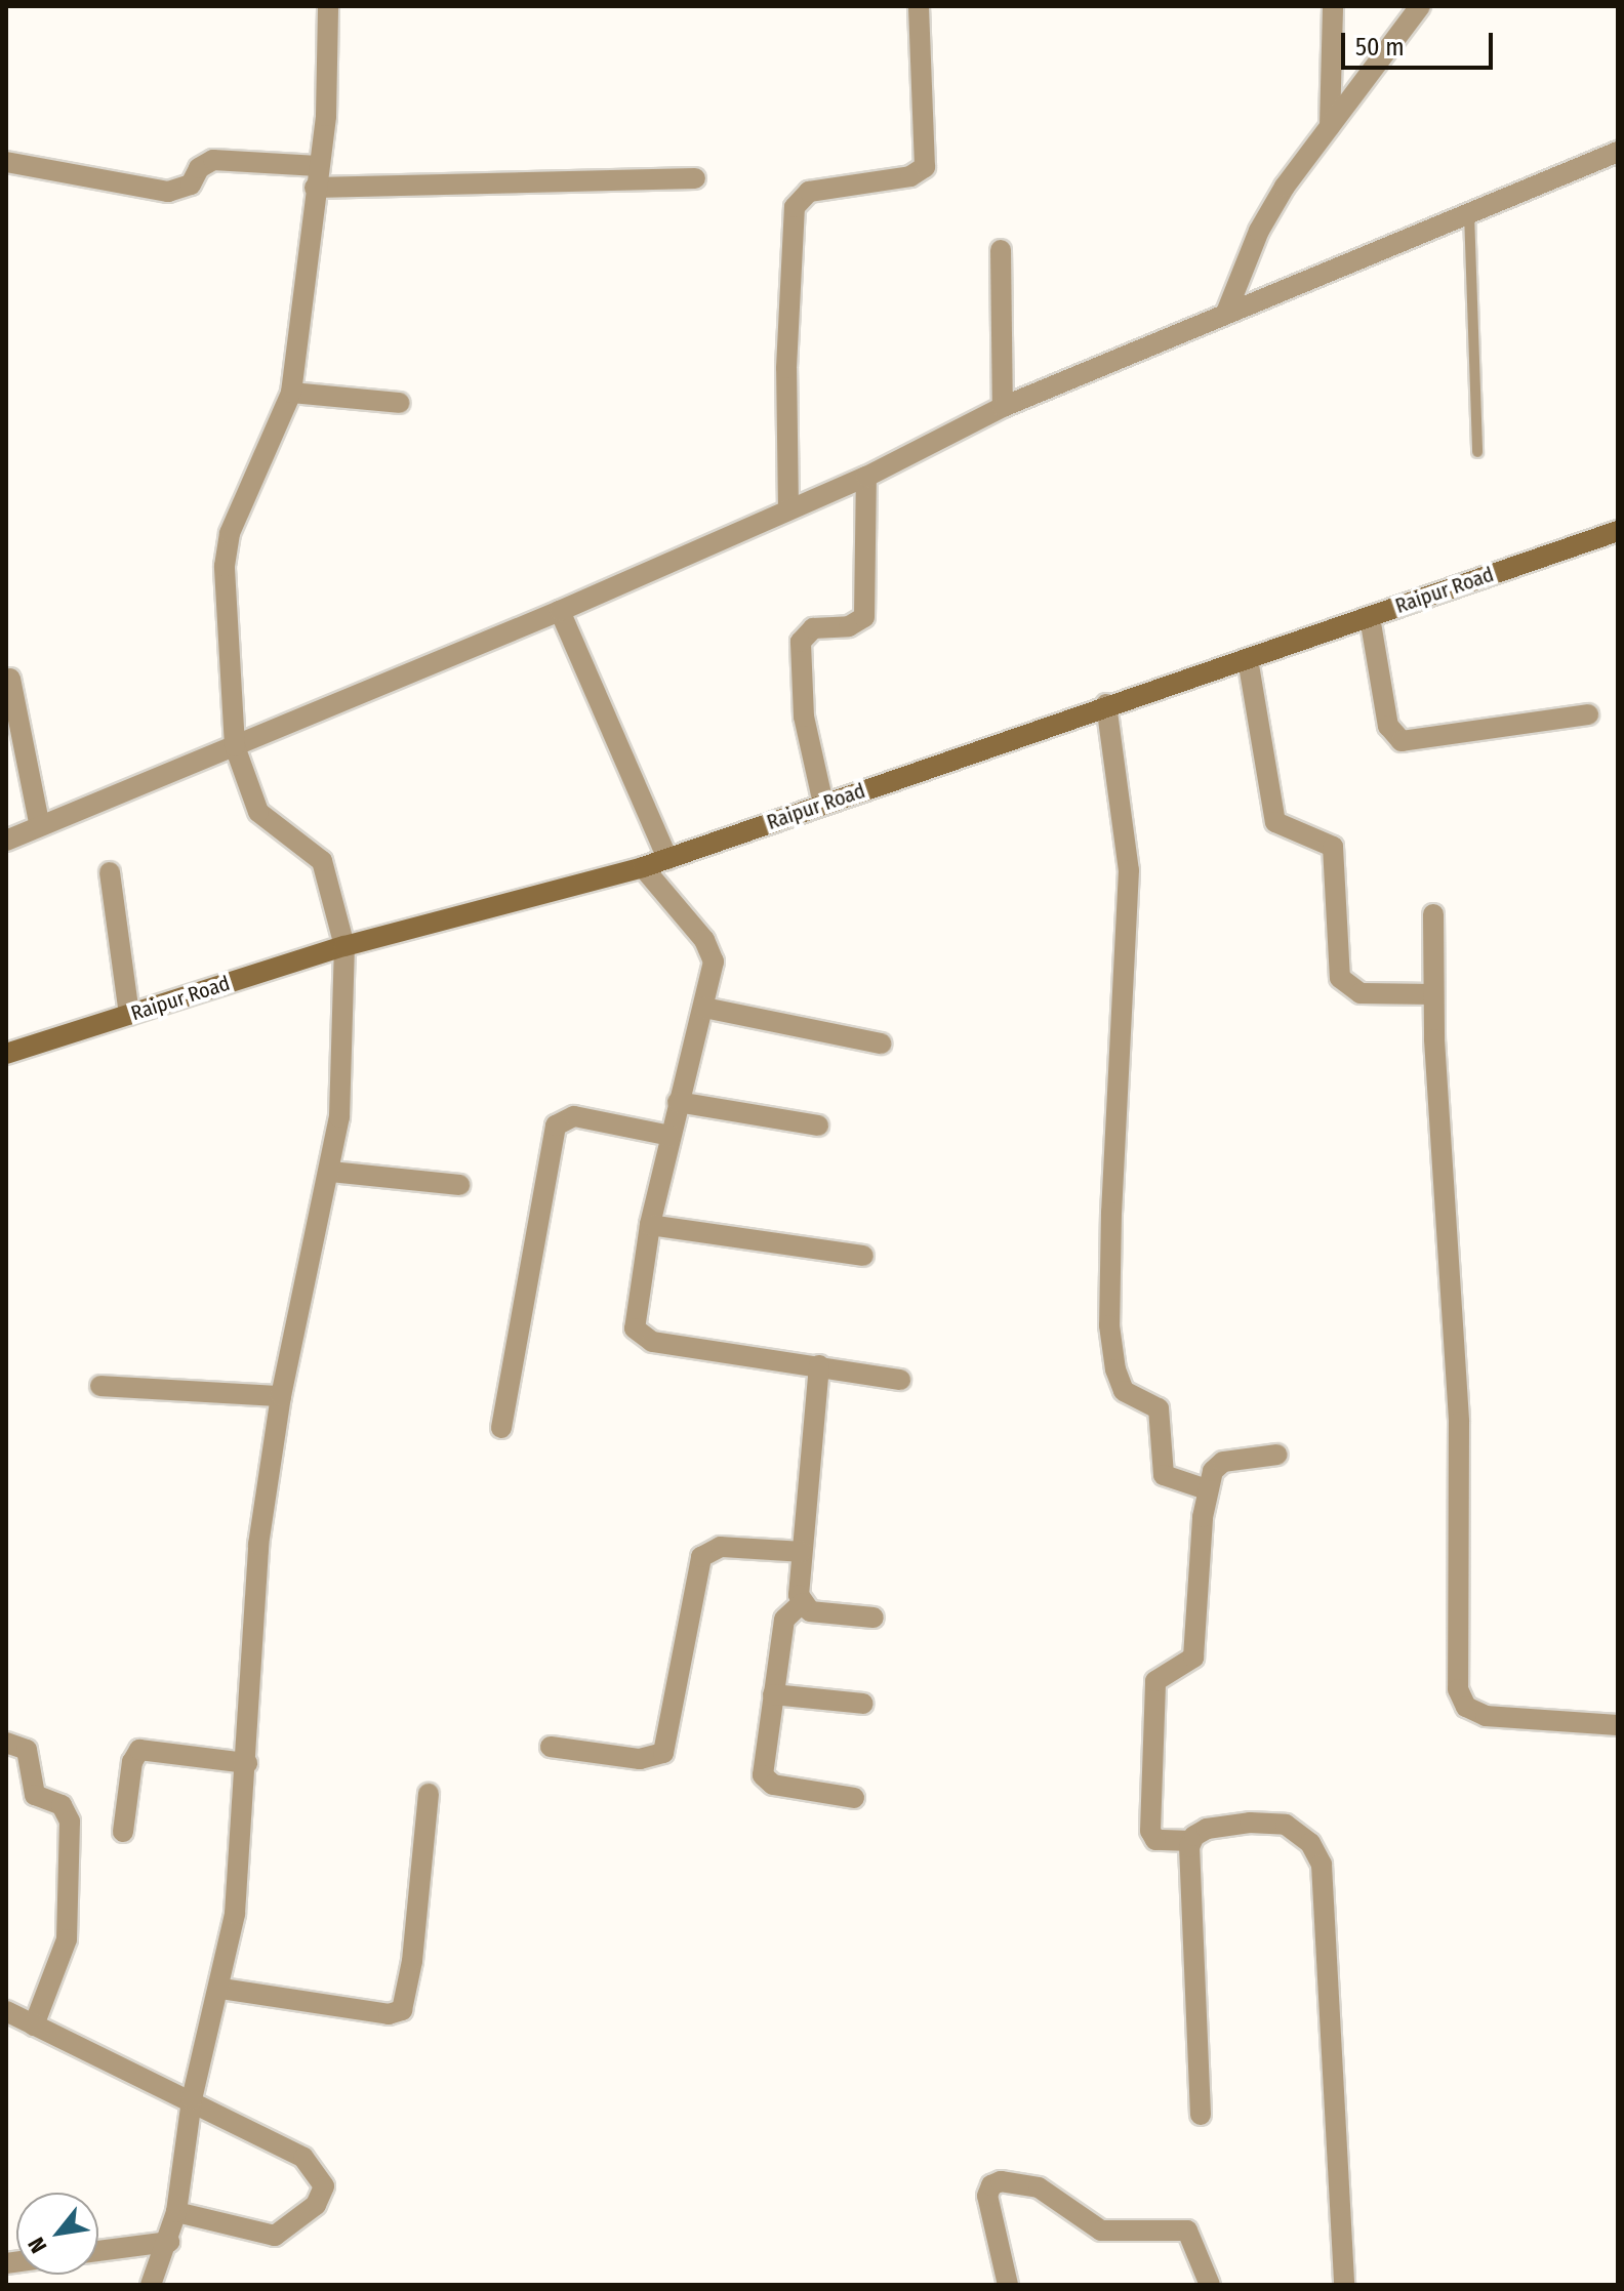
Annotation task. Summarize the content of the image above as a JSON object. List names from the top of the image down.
{
  "streets": {
    "main road": ["Raipur Road"]
  },
  "scale_bar": "50 m",
  "north": "bottom left"
}
